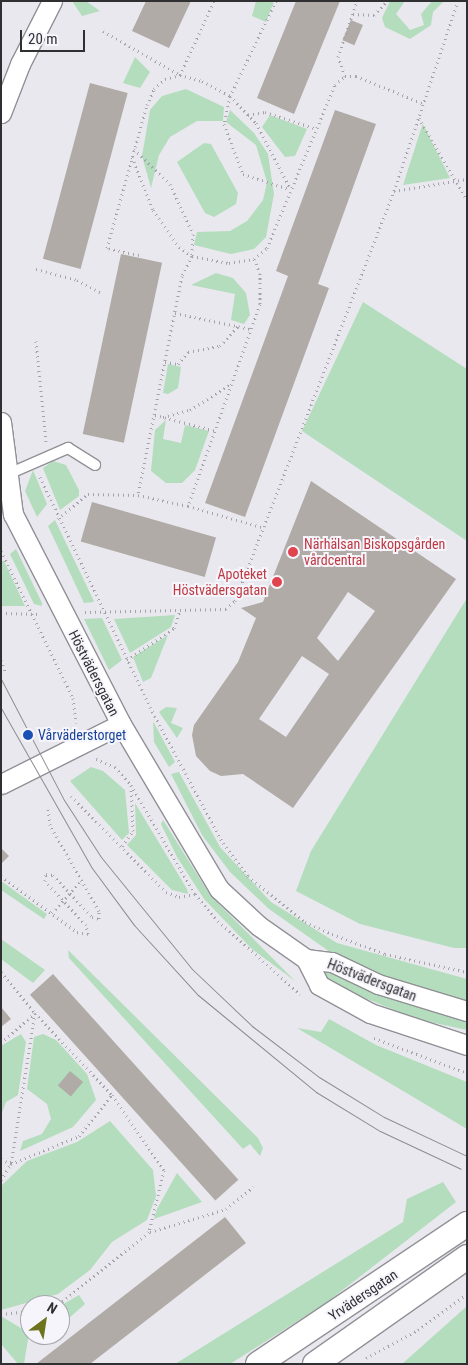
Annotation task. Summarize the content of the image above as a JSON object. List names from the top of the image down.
{
  "streets": {
    "street": ["Höstvädersgatan", "Yrvädersgatan"]
  },
  "places": ["Närhälsan Biskopsgården vårdcentral", "Apoteket Höstvädersgatan", "Vårväderstorget"],
  "scale_bar": "20 m",
  "north": "top right"
}
